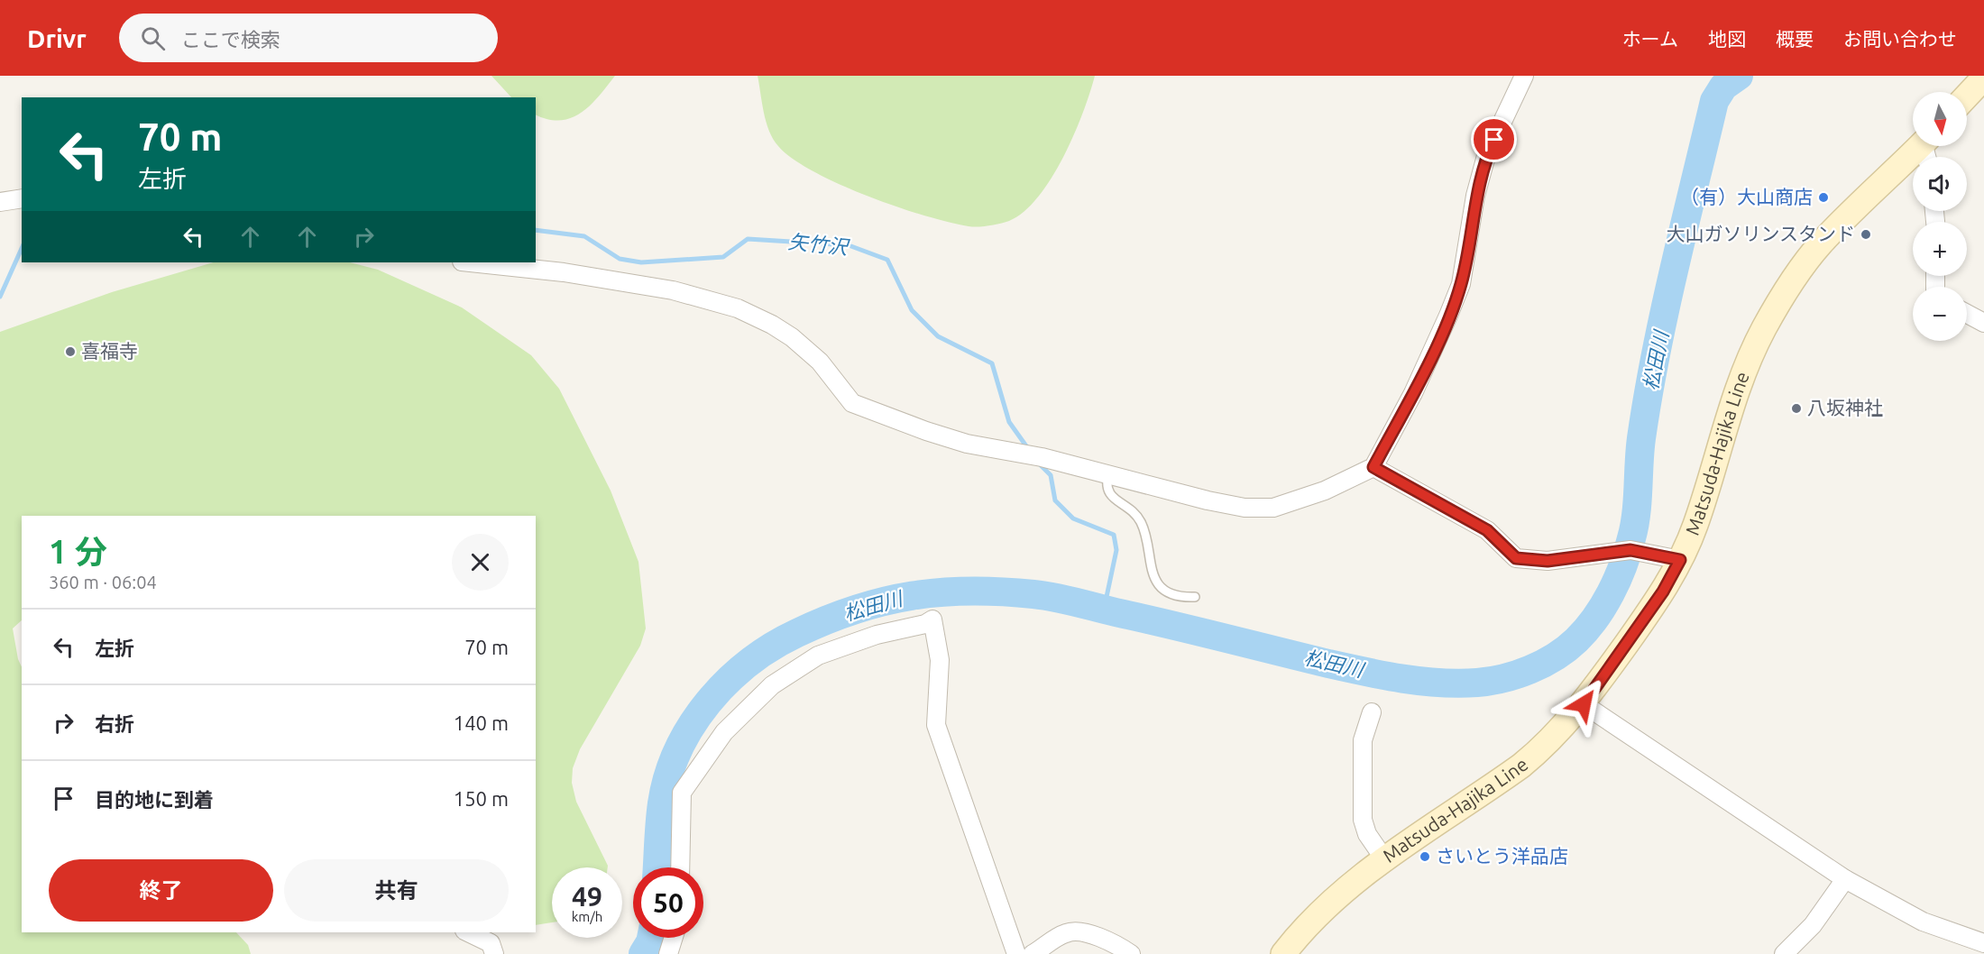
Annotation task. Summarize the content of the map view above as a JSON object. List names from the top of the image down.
{
  "streets": {
    "main road": ["Matsuda-Hajika Line"]
  },
  "water": ["矢竹沢", "松田川"],
  "places": [
    "（有）大山商店",
    "大山ガソリンスタンド",
    "喜福寺",
    "八坂神社",
    "さいとう洋品店"
  ],
  "north": "bottom",
  "page": {
    "header": "Drivr",
    "search": "ここで検索",
    "nav": [
      "ホーム",
      "地図",
      "概要",
      "お問い合わせ"
    ],
    "map_buttons": ["+", "−"],
    "turn": ["70 m", "左折"],
    "heading": ["1 分", "360 m · 06:04"],
    "list": [
      {
        "name": "左折",
        "value": "70 m"
      },
      {
        "name": "右折",
        "value": "140 m"
      },
      {
        "name": "目的地に到着",
        "value": "150 m"
      }
    ],
    "buttons": ["終了", "共有"],
    "speed": "49 km/h",
    "limit": "50"
  }
}
